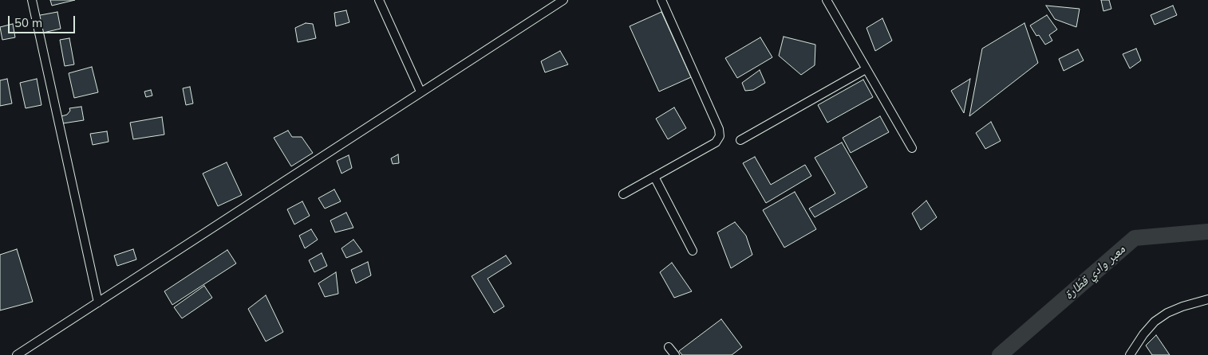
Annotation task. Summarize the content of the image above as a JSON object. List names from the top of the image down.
{
  "water": ["معبر وادي قطّارة"],
  "scale_bar": "50 m"
}
